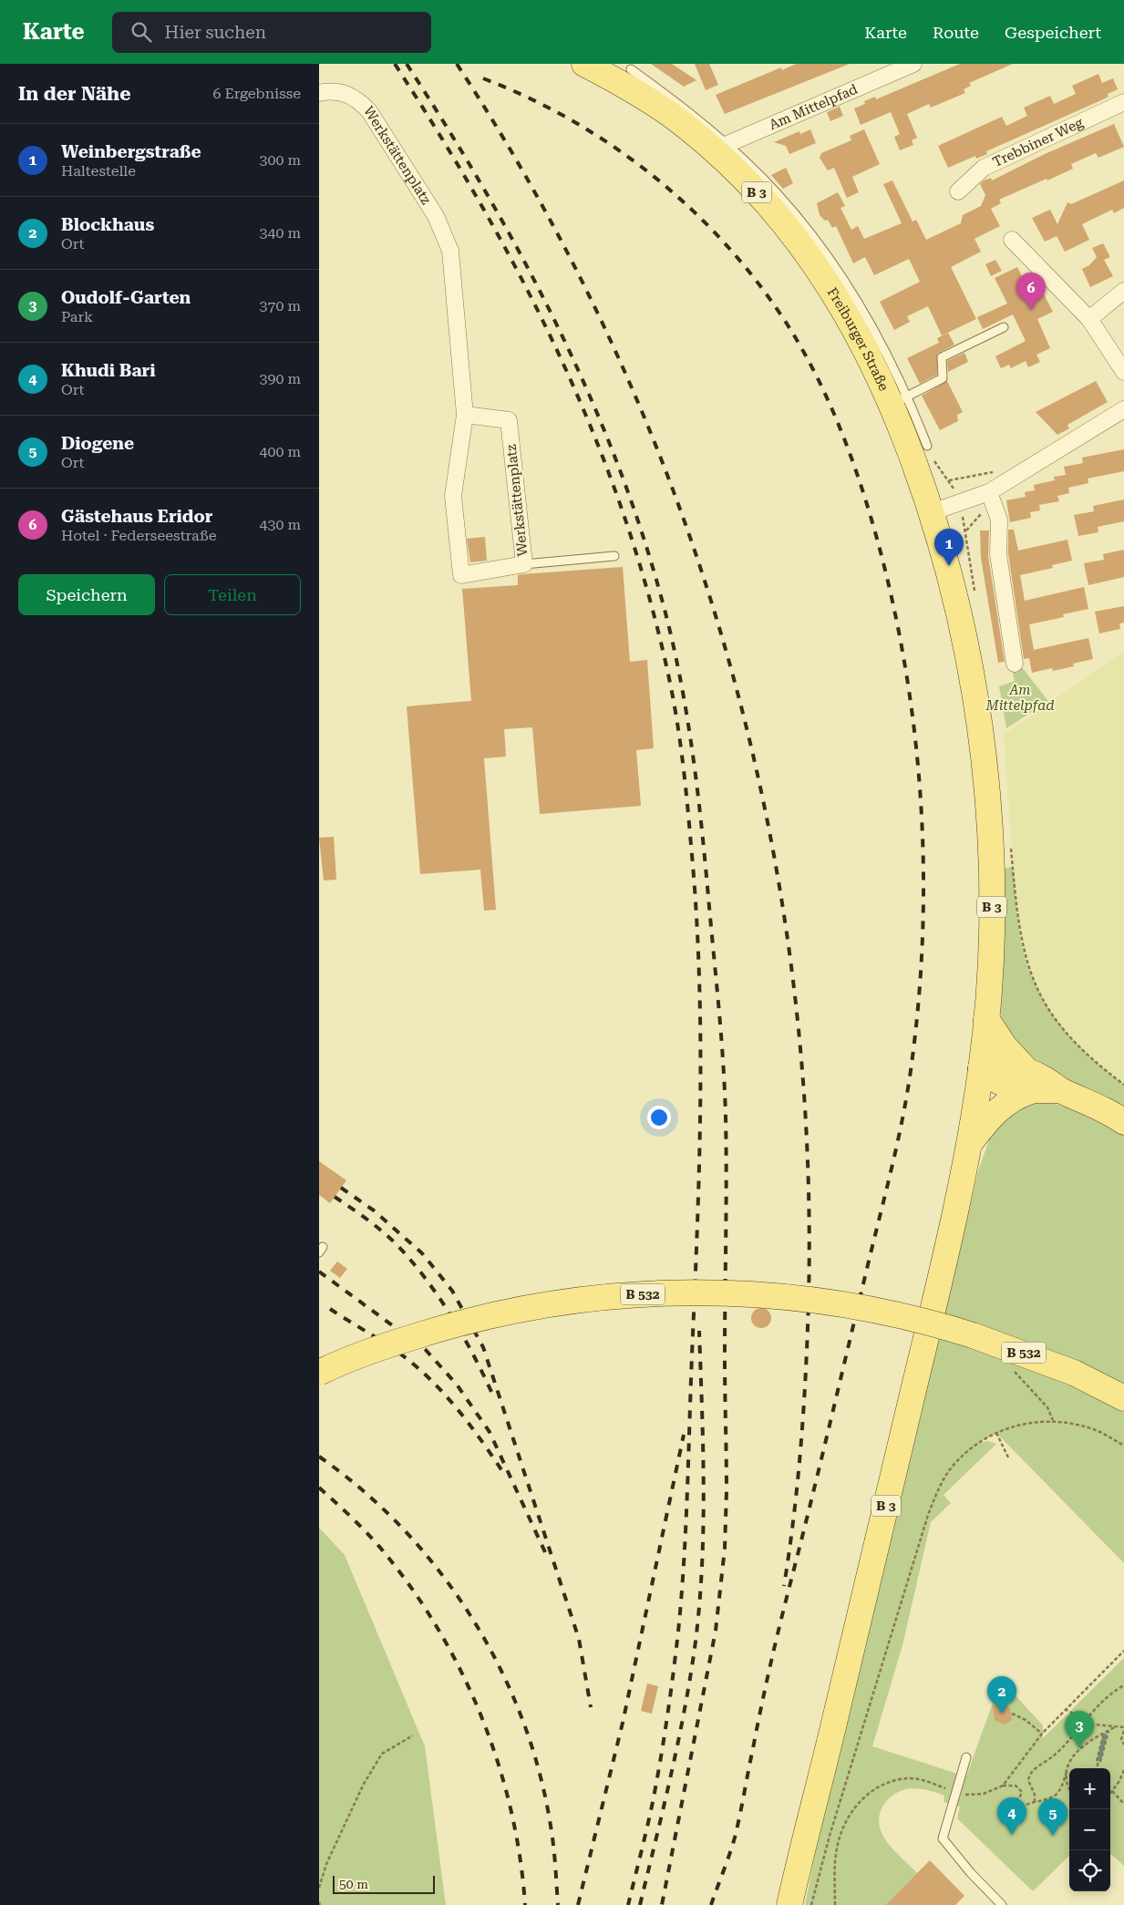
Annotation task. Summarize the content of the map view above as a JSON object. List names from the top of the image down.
{
  "streets": {
    "main road": ["B 3", "Freiburger Straße", "B 532"],
    "street": ["Am Mittelpfad", "Trebbiner Weg", "Werkstättenplatz"]
  },
  "crossings": [
    ["Am Mittelpfad", "Freiburger Straße"],
    ["B 3", "Freiburger Straße"]
  ],
  "parks": ["Am Mittelpfad"],
  "scale_bar": "50 m",
  "page": {
    "header": "Karte",
    "search": "Hier suchen",
    "nav": ["Karte", "Route", "Gespeichert"],
    "heading": ["In der Nähe", "6 Ergebnisse"],
    "list": [
      {
        "mark": "1",
        "name": "Weinbergstraße",
        "note": "Haltestelle",
        "value": "300 m"
      },
      {
        "mark": "2",
        "name": "Blockhaus",
        "note": "Ort",
        "value": "340 m"
      },
      {
        "mark": "3",
        "name": "Oudolf-Garten",
        "note": "Park",
        "value": "370 m"
      },
      {
        "mark": "4",
        "name": "Khudi Bari",
        "note": "Ort",
        "value": "390 m"
      },
      {
        "mark": "5",
        "name": "Diogene",
        "note": "Ort",
        "value": "400 m"
      },
      {
        "mark": "6",
        "name": "Gästehaus Eridor",
        "note": "Hotel · Federseestraße",
        "value": "430 m"
      }
    ],
    "pins": [
      "6",
      "1",
      "2",
      "3",
      "4",
      "5"
    ],
    "buttons": ["Speichern", "Teilen"],
    "map_buttons": ["+", "−"],
    "scale": "50 m"
  }
}
